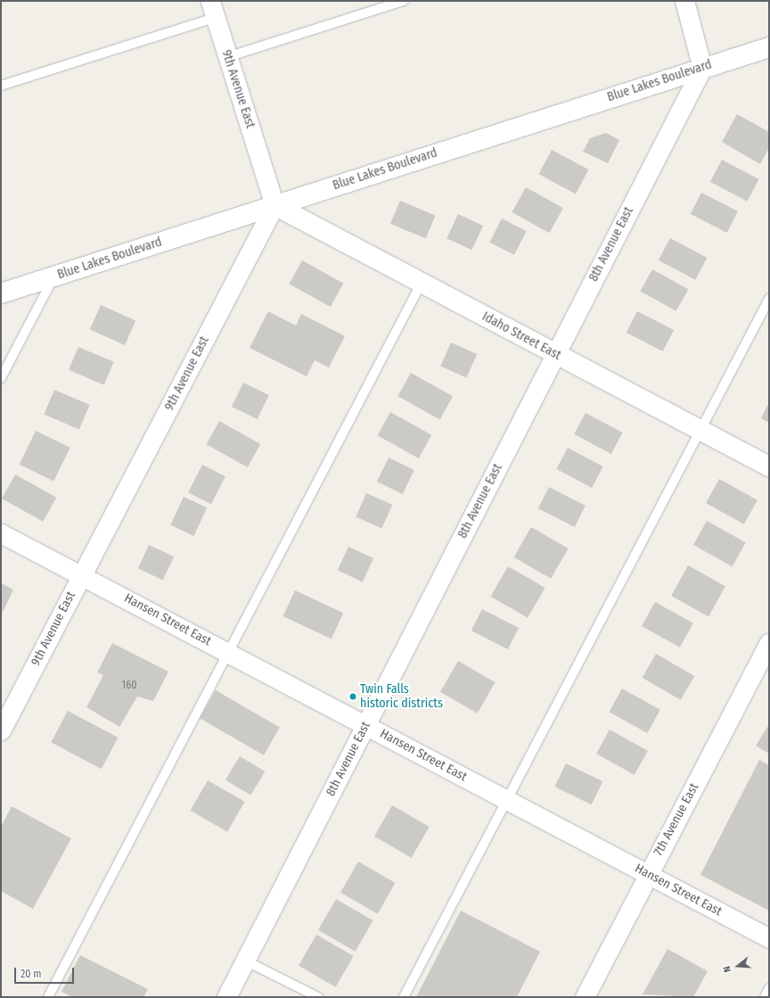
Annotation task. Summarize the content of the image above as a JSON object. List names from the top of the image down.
{
  "streets": {
    "main road": ["Blue Lakes Boulevard", "Idaho Street East"],
    "street": [
      "9th Avenue East",
      "8th Avenue East",
      "Hansen Street East",
      "7th Avenue East"
    ]
  },
  "crossings": [
    ["Blue Lakes Boulevard", "9th Avenue East"],
    ["Blue Lakes Boulevard", "8th Avenue East"],
    ["Blue Lakes Boulevard", "Idaho Street East"],
    ["9th Avenue East", "Idaho Street East"],
    ["9th Avenue East", "Hansen Street East"],
    ["8th Avenue East", "Idaho Street East"],
    ["8th Avenue East", "Hansen Street East"],
    ["Hansen Street East", "7th Avenue East"]
  ],
  "places": ["Twin Falls historic districts"],
  "house_numbers": ["160"],
  "scale_bar": "20 m",
  "north": "left"
}
